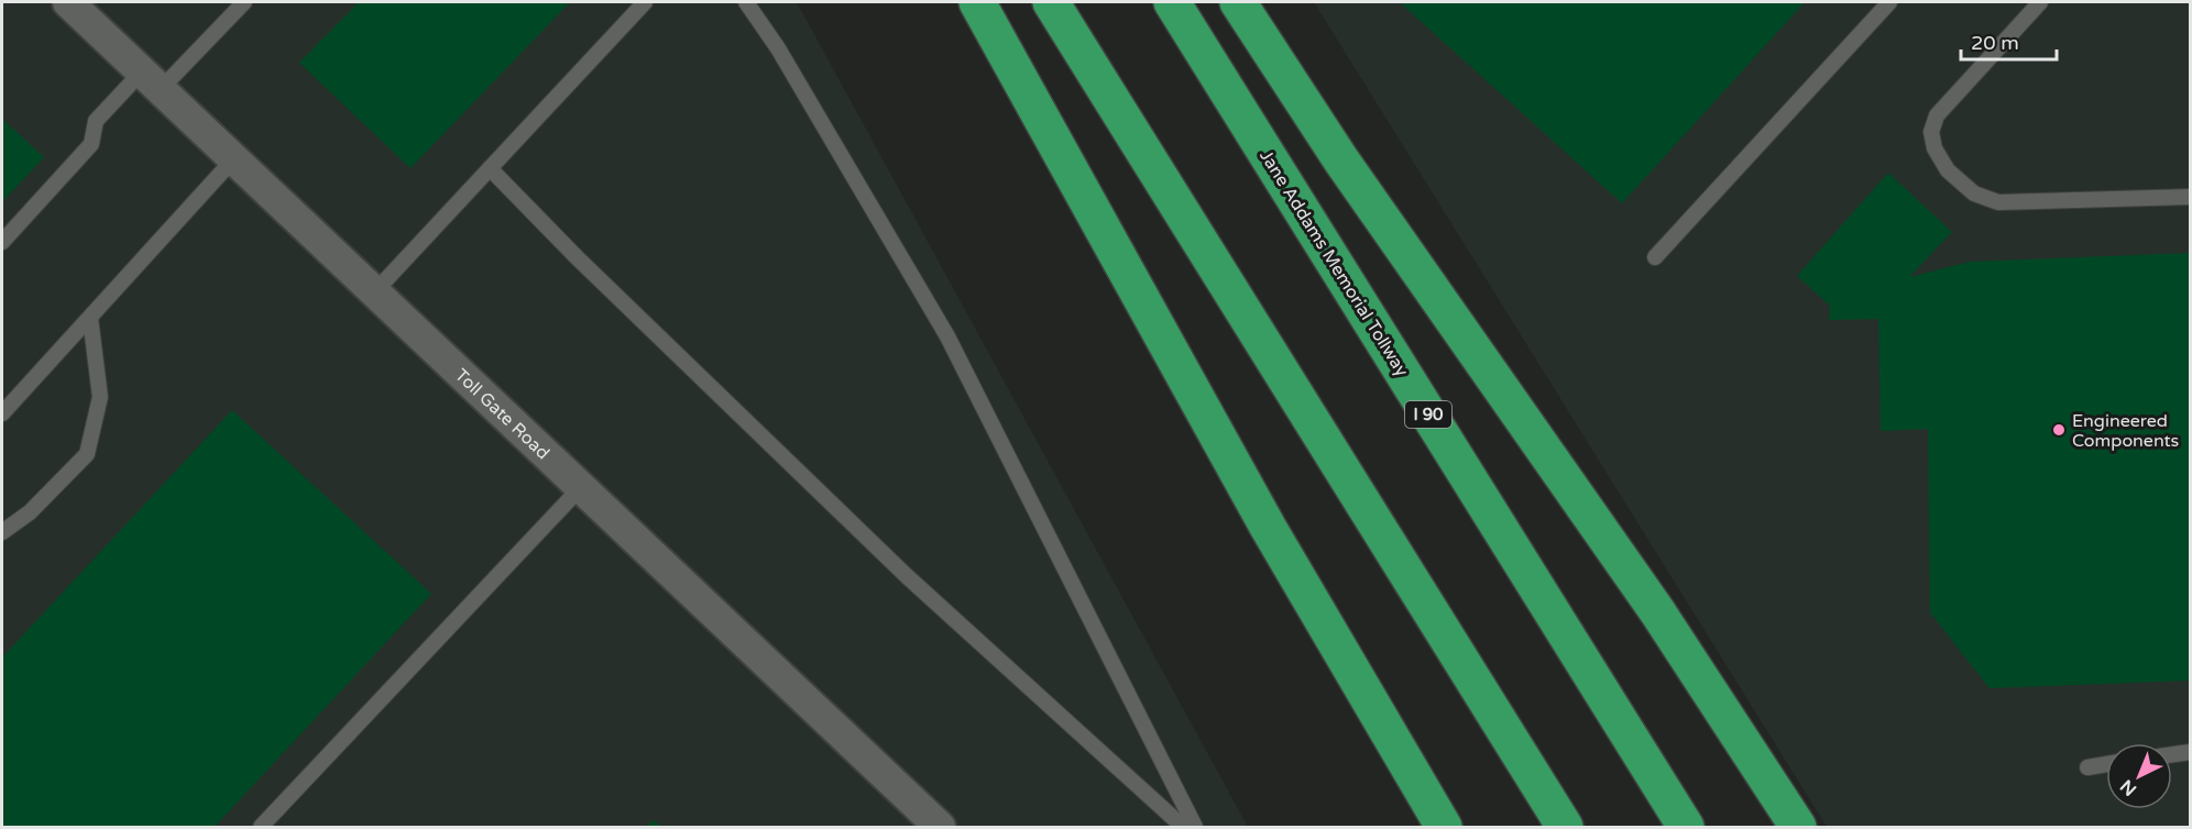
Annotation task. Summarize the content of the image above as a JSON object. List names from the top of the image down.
{
  "streets": {
    "highway": ["Jane Addams Memorial Tollway", "I 90"],
    "street": ["Toll Gate Road"]
  },
  "places": ["Engineered Components"],
  "scale_bar": "20 m",
  "north": "bottom left"
}
